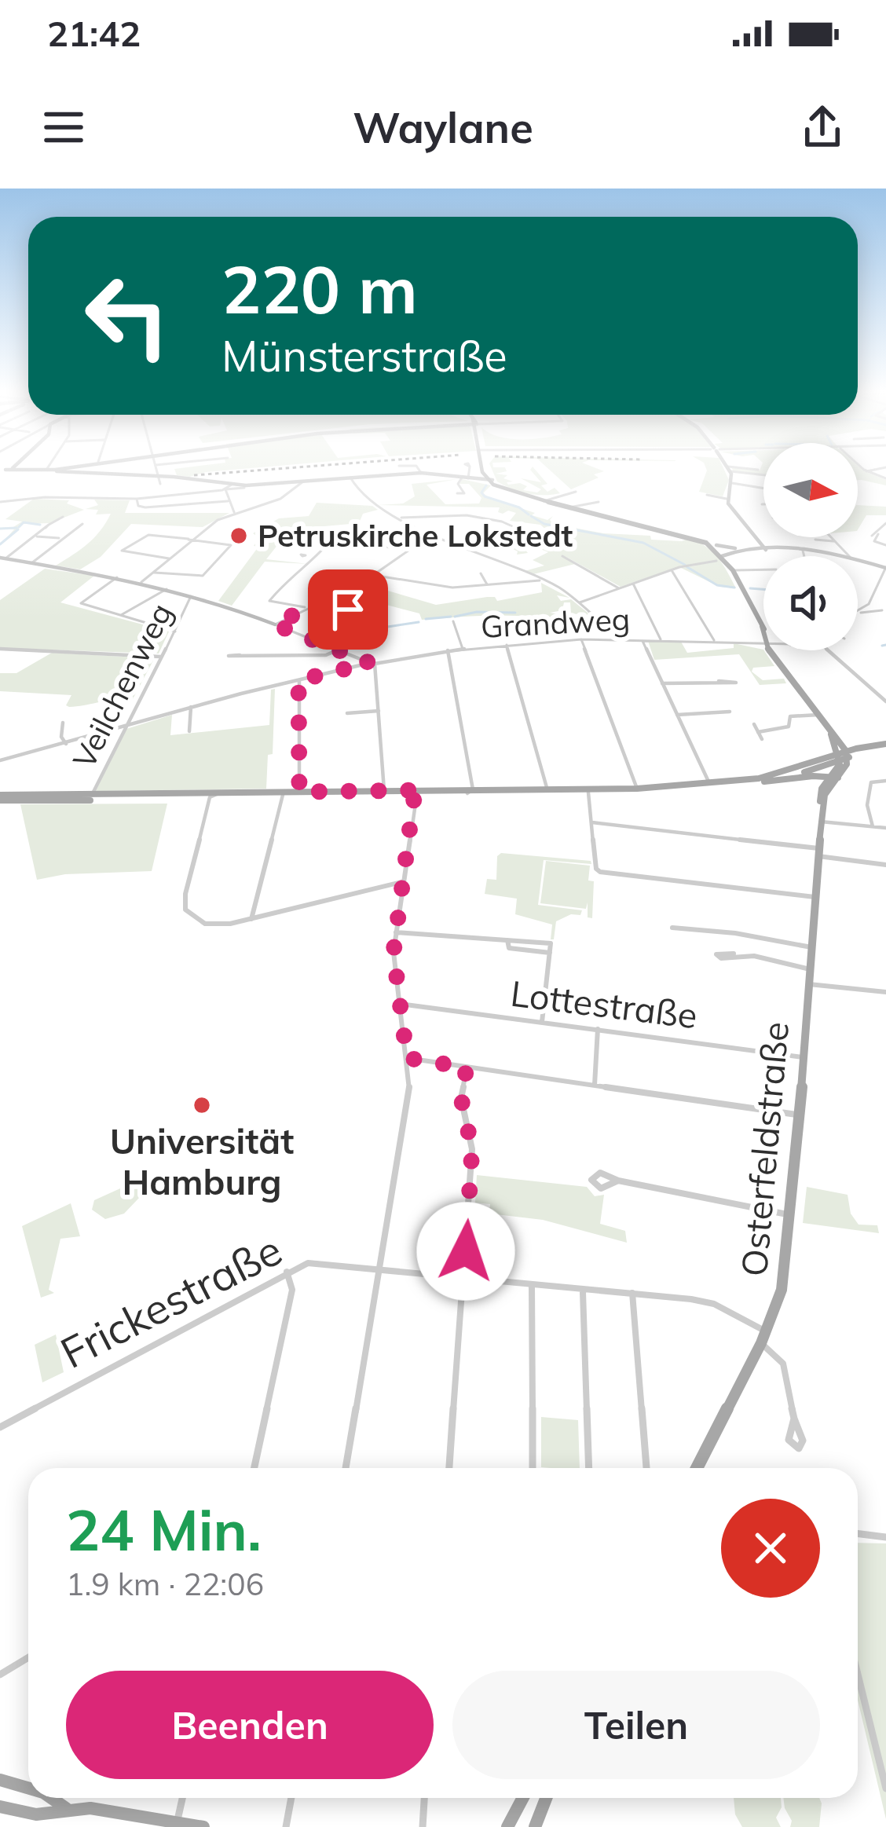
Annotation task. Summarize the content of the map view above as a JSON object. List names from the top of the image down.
{
  "streets": {
    "main road": ["Osterfeldstraße"],
    "street": [
      "Grandweg",
      "Veilchenweg",
      "Lottestraße",
      "Frickestraße"
    ]
  },
  "crossings": [
    ["Grandweg", "Veilchenweg"],
    ["Lottestraße", "Osterfeldstraße"],
    ["Osterfeldstraße", "Frickestraße"]
  ],
  "places": ["Petruskirche Lokstedt", "Universität Hamburg"],
  "north": "right",
  "page": {
    "status": "21:42",
    "header": "Waylane",
    "turn": ["220 m", "Münsterstraße"],
    "heading": ["24 Min.", "1.9 km · 22:06"],
    "buttons": ["Beenden", "Teilen"]
  }
}
